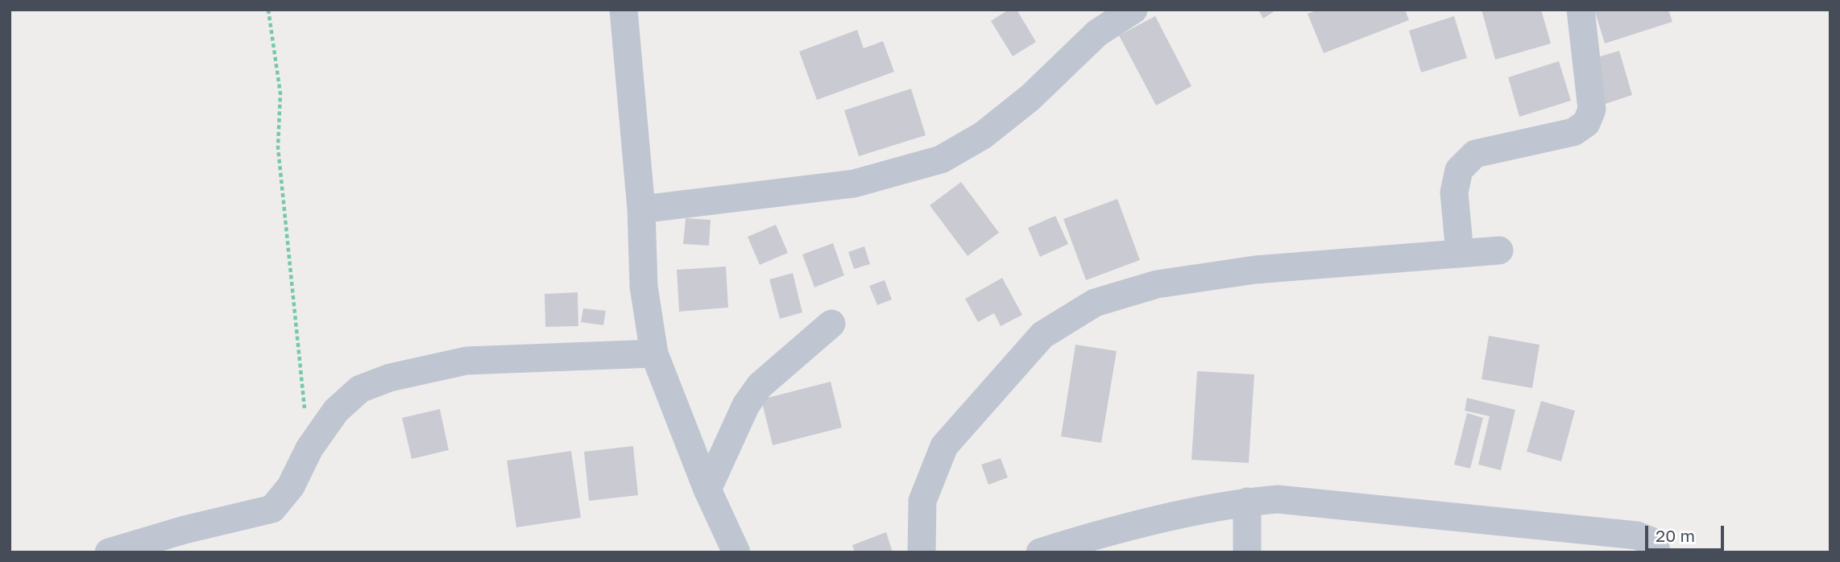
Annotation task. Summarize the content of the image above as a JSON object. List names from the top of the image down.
{
  "scale_bar": "20 m"
}
